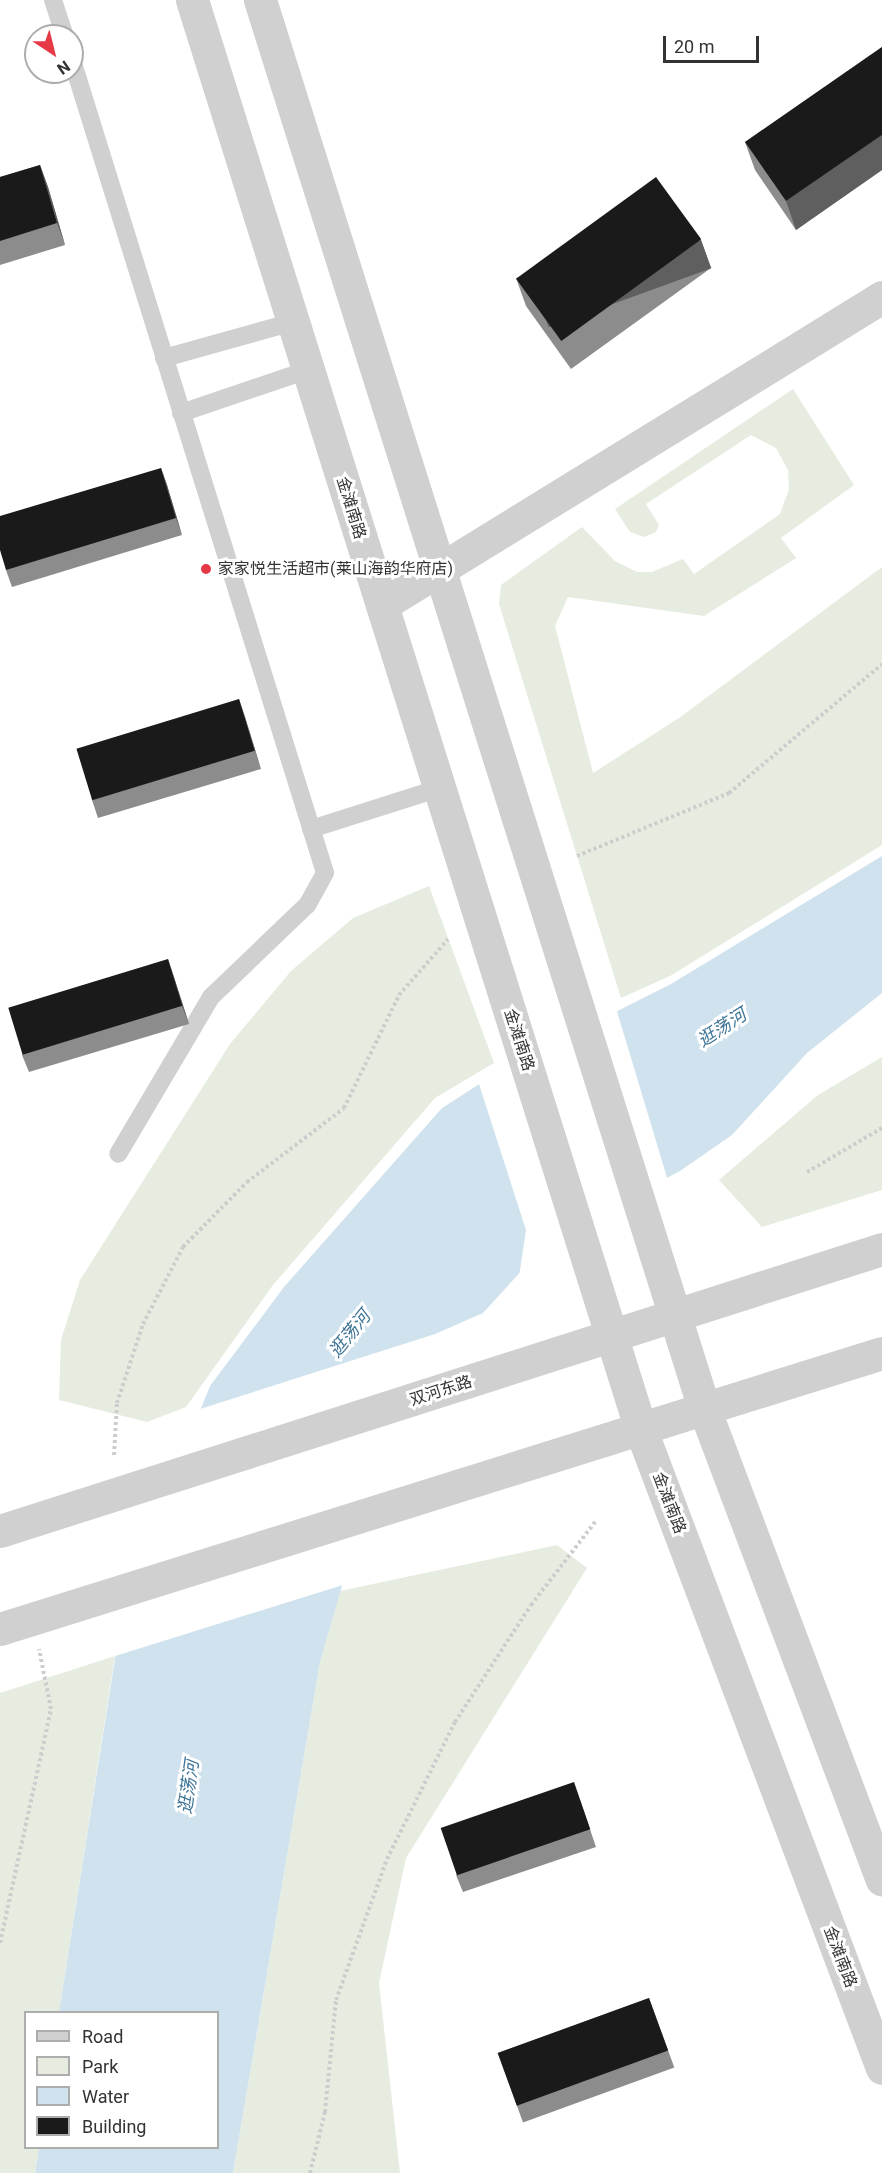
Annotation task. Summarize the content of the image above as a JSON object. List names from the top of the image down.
{
  "streets": {
    "street": ["金滩南路", "双河东路"]
  },
  "crossings": [
    ["金滩南路", "双河东路"]
  ],
  "water": ["逛荡河"],
  "places": ["家家悦生活超市(莱山海韵华府店)"],
  "legend": [
    "Road",
    "Park",
    "Water",
    "Building"
  ],
  "scale_bar": "20 m",
  "north": "bottom right"
}
